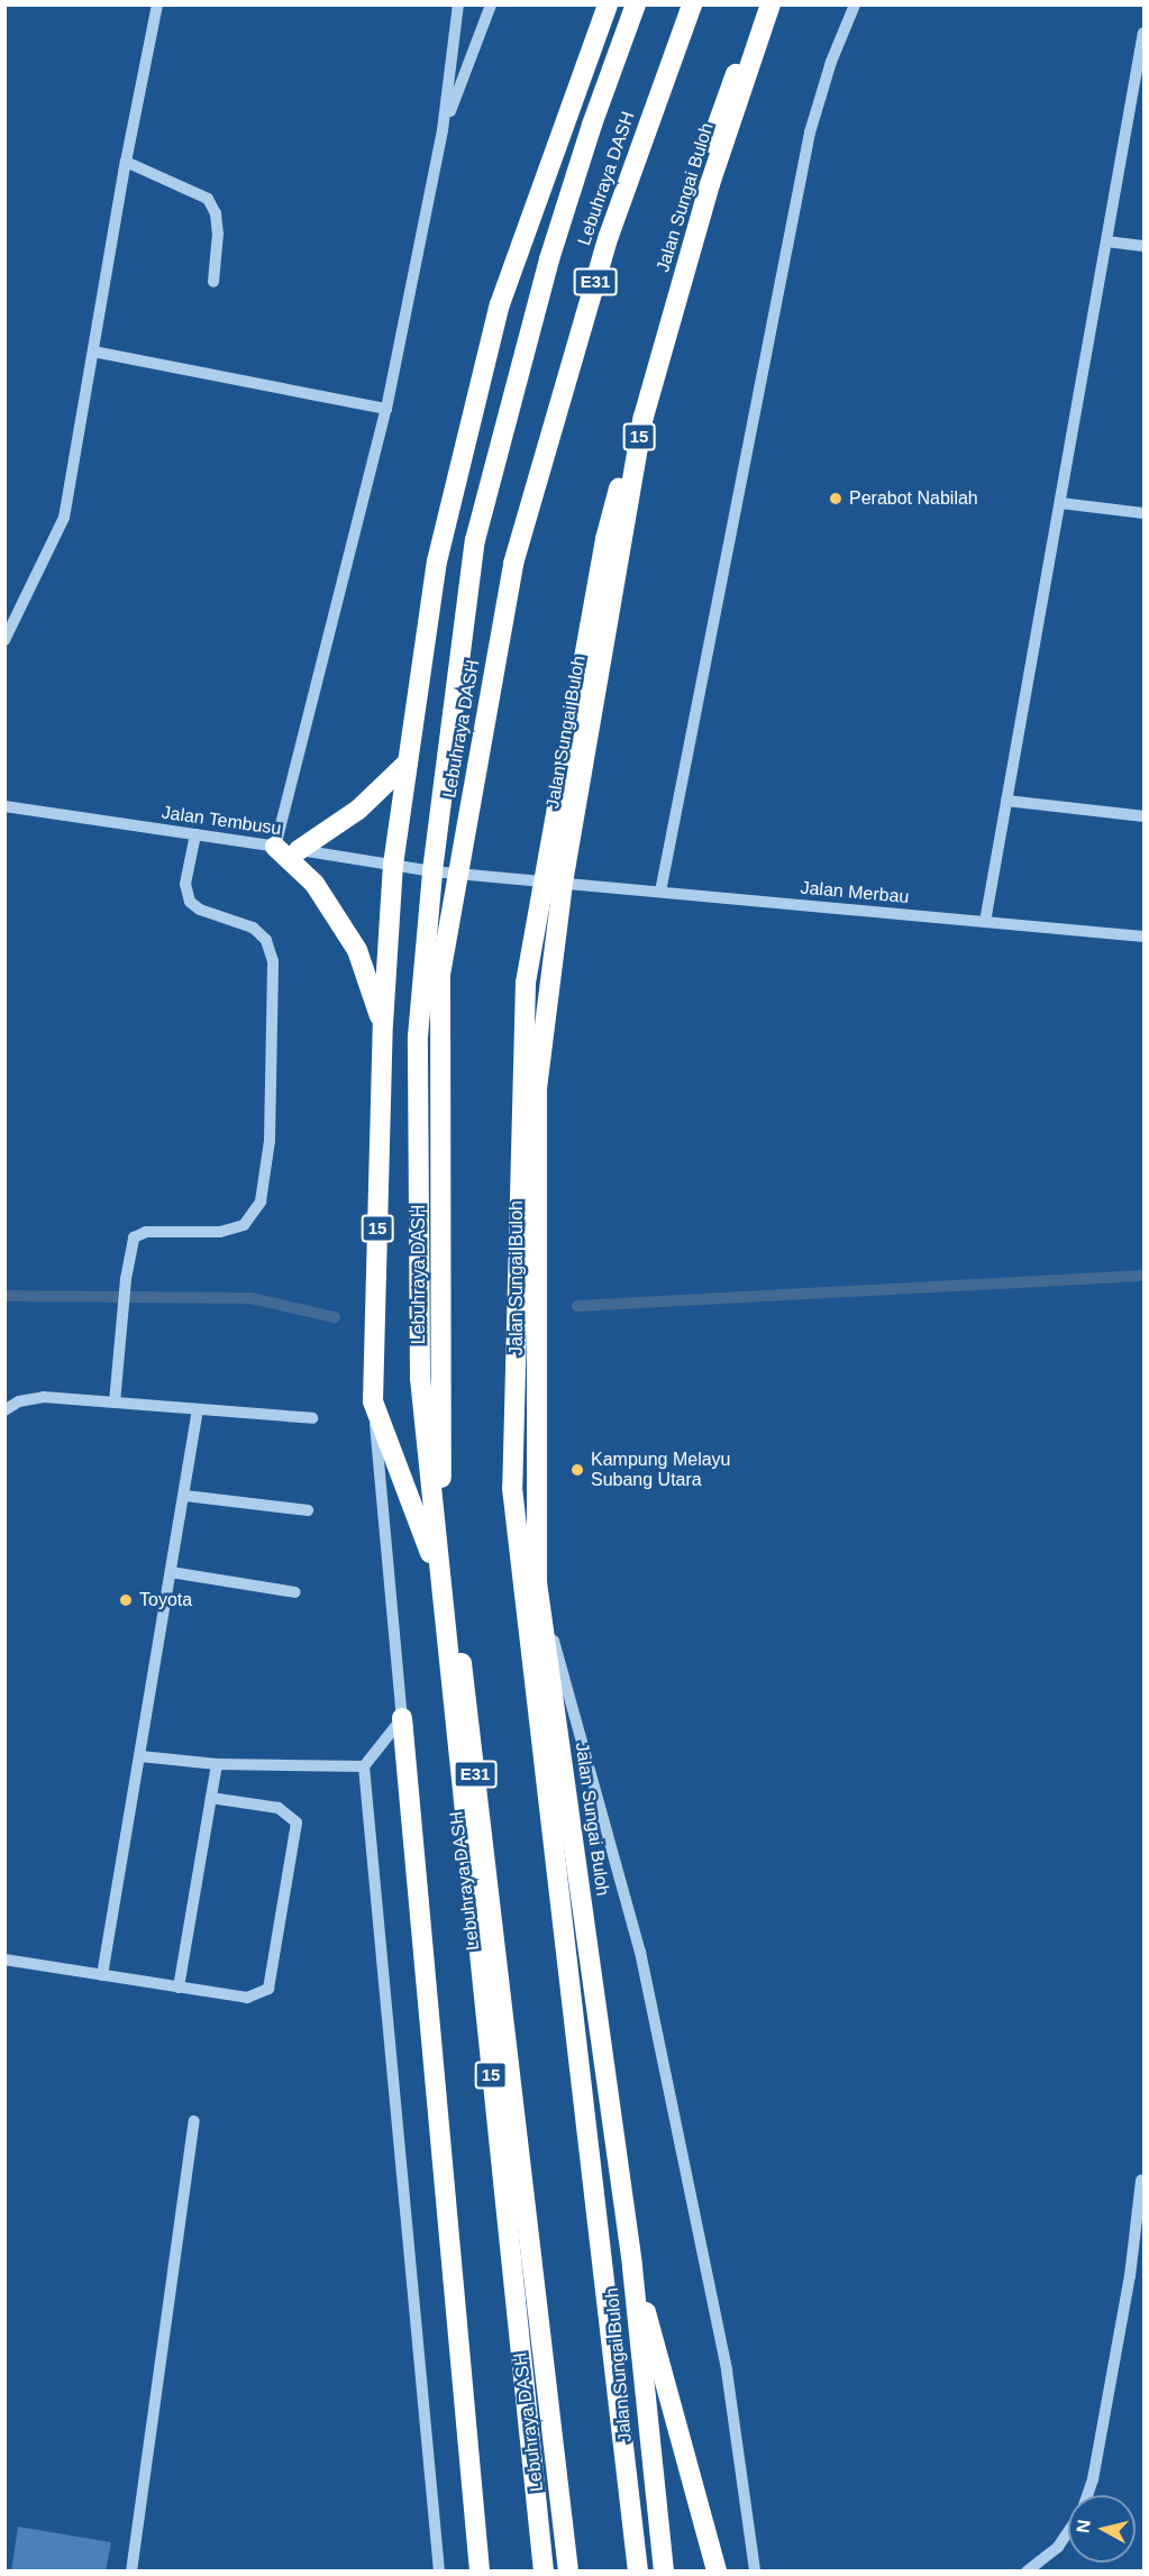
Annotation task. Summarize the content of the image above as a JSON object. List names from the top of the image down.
{
  "streets": {
    "highway": [
      "Lebuhraya DASH",
      "Jalan Sungai Buloh",
      "E31",
      "15"
    ],
    "street": ["Jalan Tembusu", "Jalan Merbau"]
  },
  "crossings": [
    ["Jalan Sungai Buloh", "Jalan Tembusu"],
    ["Jalan Sungai Buloh", "Jalan Merbau"],
    ["15", "Jalan Tembusu"],
    ["Jalan Tembusu", "Jalan Merbau"]
  ],
  "places": ["Perabot Nabilah", "Kampung Melayu Subang Utara", "Toyota"],
  "north": "left"
}
